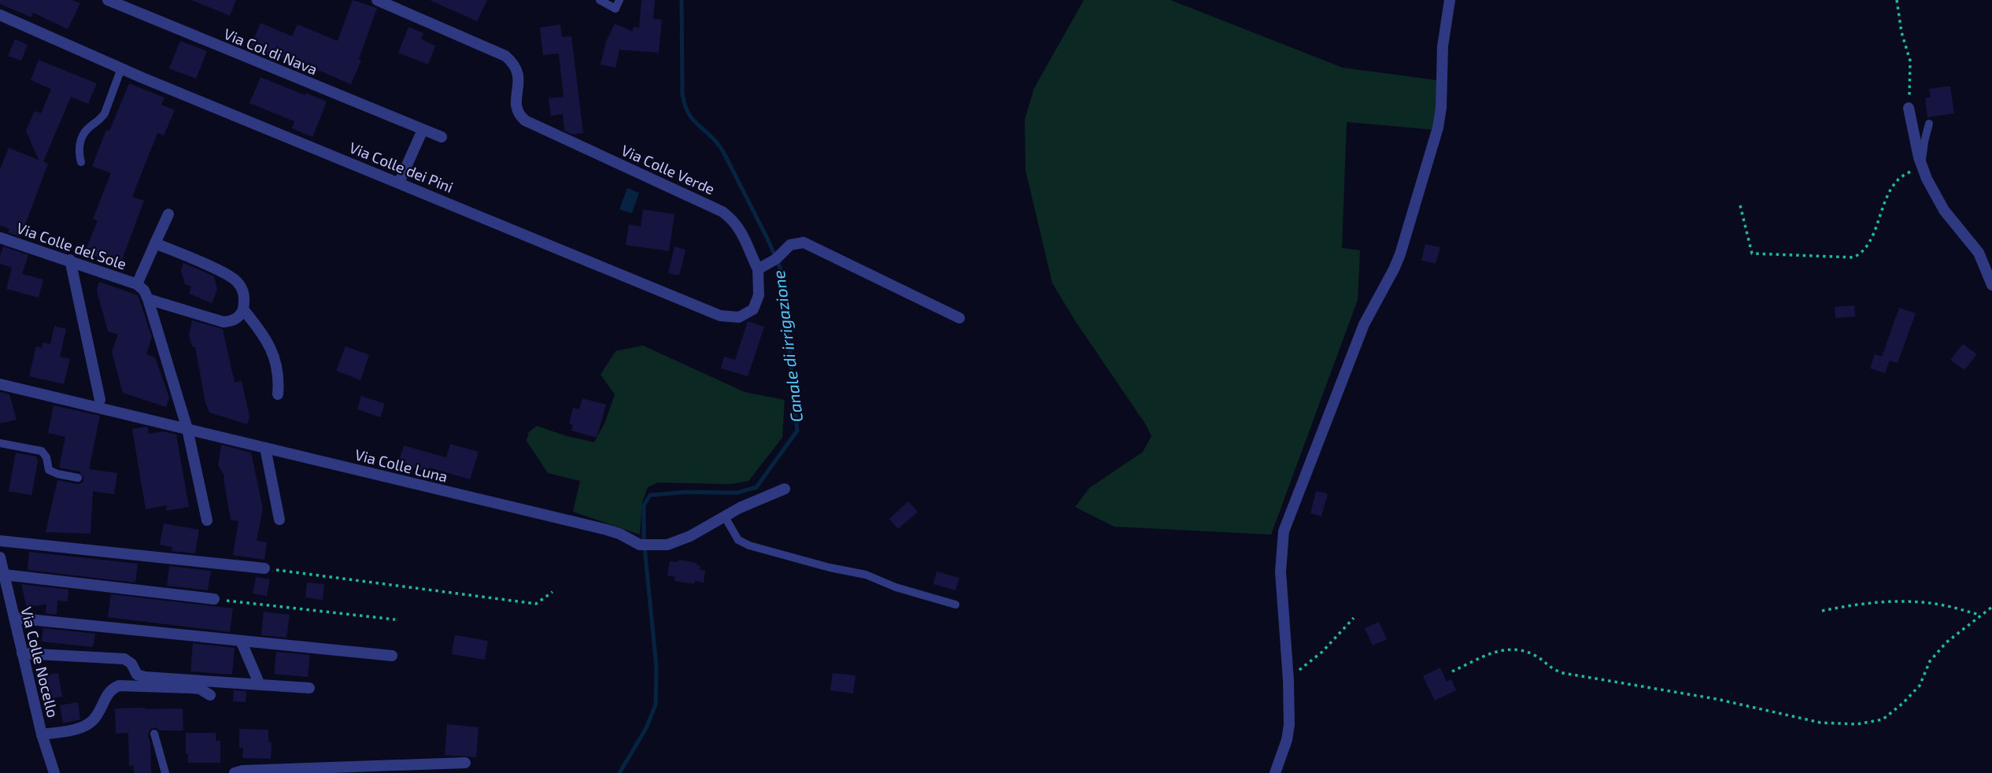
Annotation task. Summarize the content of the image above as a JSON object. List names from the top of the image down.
{
  "streets": {
    "street": [
      "Via Col di Nava",
      "Via Colle dei Pini",
      "Via Colle Verde",
      "Via Colle del Sole",
      "Via Colle Luna",
      "Via Colle Nocello"
    ]
  },
  "crossings": [
    ["Via Colle dei Pini", "Via Colle Verde"]
  ],
  "water": ["Canale di irrigazione"]
}
